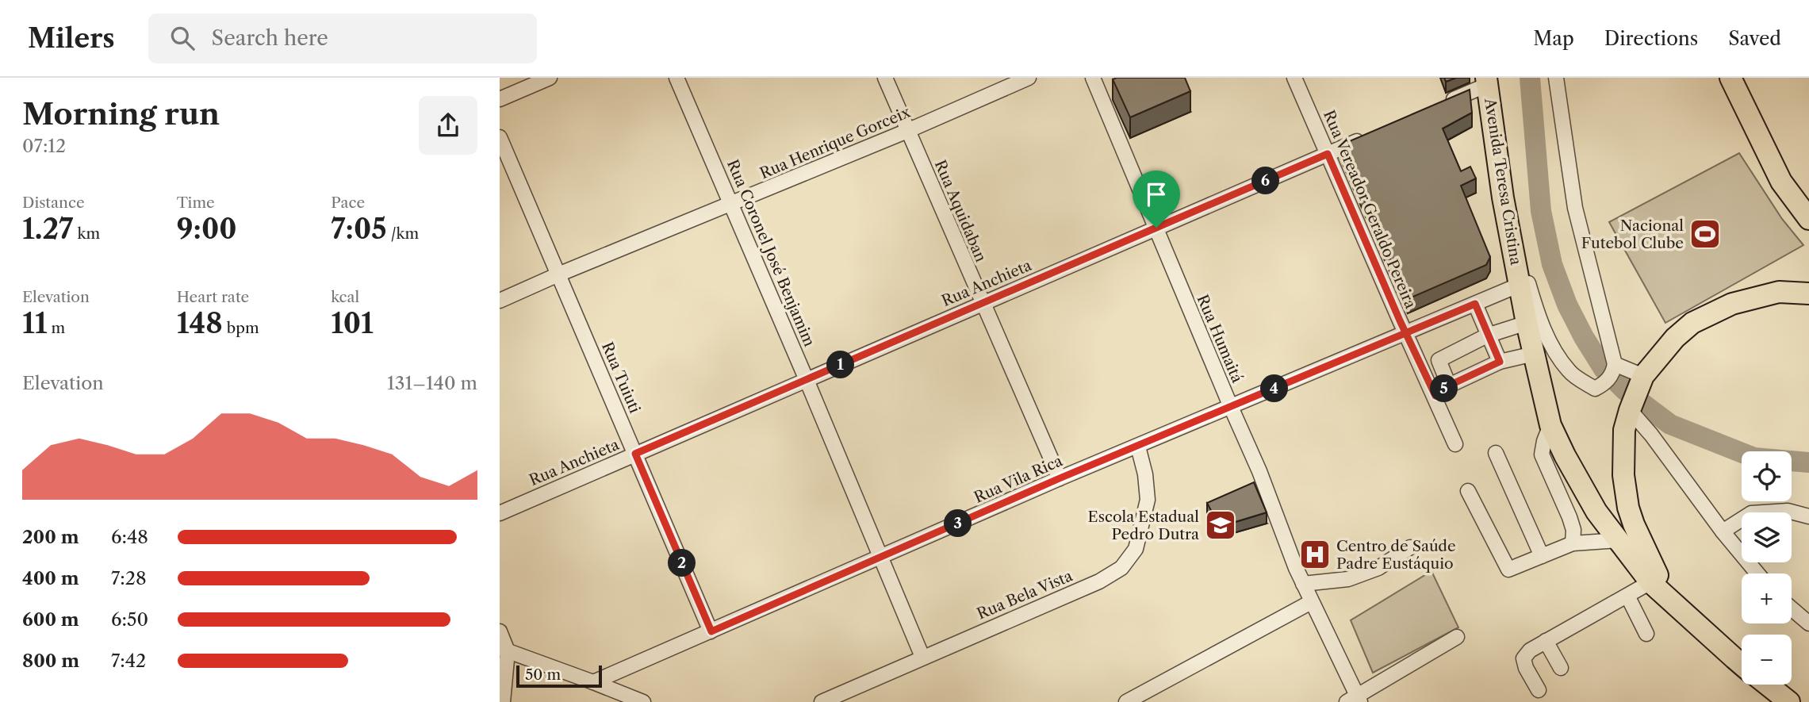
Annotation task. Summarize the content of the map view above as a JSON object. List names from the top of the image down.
{
  "streets": {
    "highway": ["Avenida Teresa Cristina"],
    "street": [
      "Rua Henrique Gorceix",
      "Rua Vereador Geraldo Pereira",
      "Rua Aquidaban",
      "Rua Coronel José Benjamim",
      "Rua Anchieta",
      "Rua Humaitá",
      "Rua Tuiuti",
      "Rua Vila Rica",
      "Rua Bela Vista"
    ]
  },
  "crossings": [
    ["Rua Henrique Gorceix", "Rua Aquidaban"],
    ["Rua Henrique Gorceix", "Rua Coronel José Benjamim"],
    ["Rua Henrique Gorceix", "Rua Tuiuti"],
    ["Avenida Teresa Cristina", "Rua Vila Rica"],
    ["Rua Vereador Geraldo Pereira", "Rua Anchieta"],
    ["Rua Vereador Geraldo Pereira", "Rua Vila Rica"],
    ["Rua Aquidaban", "Rua Anchieta"],
    ["Rua Aquidaban", "Rua Vila Rica"],
    ["Rua Coronel José Benjamim", "Rua Anchieta"],
    ["Rua Coronel José Benjamim", "Rua Vila Rica"],
    ["Rua Coronel José Benjamim", "Rua Bela Vista"],
    ["Rua Anchieta", "Rua Humaitá"],
    ["Rua Anchieta", "Rua Tuiuti"],
    ["Rua Humaitá", "Rua Vila Rica"],
    ["Rua Tuiuti", "Rua Vila Rica"],
    ["Rua Vila Rica", "Rua Bela Vista"]
  ],
  "places": {
    "sports": ["Nacional Futebol Clube"],
    "school or university": ["Escola Estadual Pedro Dutra"],
    "hospital": ["Centro de Saúde Padre Eustáquio"]
  },
  "scale_bar": "50 m",
  "page": {
    "header": "Milers",
    "search": "Search here",
    "nav": ["Map", "Directions", "Saved"],
    "heading": ["Morning run", "07:12"],
    "pins": [
      "6",
      "1",
      "4",
      "5",
      "3",
      "2"
    ],
    "stats": [
      ["Distance", "1.27 km"],
      ["Time", "9:00"],
      ["Pace", "7:05 /km"],
      ["Elevation", "11 m"],
      ["Heart rate", "148 bpm"],
      ["kcal", "101"]
    ],
    "chart": ["Elevation", "131–140 m"],
    "map_buttons": ["+", "−"],
    "list": [
      {
        "name": "200 m",
        "note": "6:48"
      },
      {
        "name": "400 m",
        "note": "7:28"
      },
      {
        "name": "600 m",
        "note": "6:50"
      },
      {
        "name": "800 m",
        "note": "7:42"
      }
    ],
    "scale": "50 m"
  }
}
